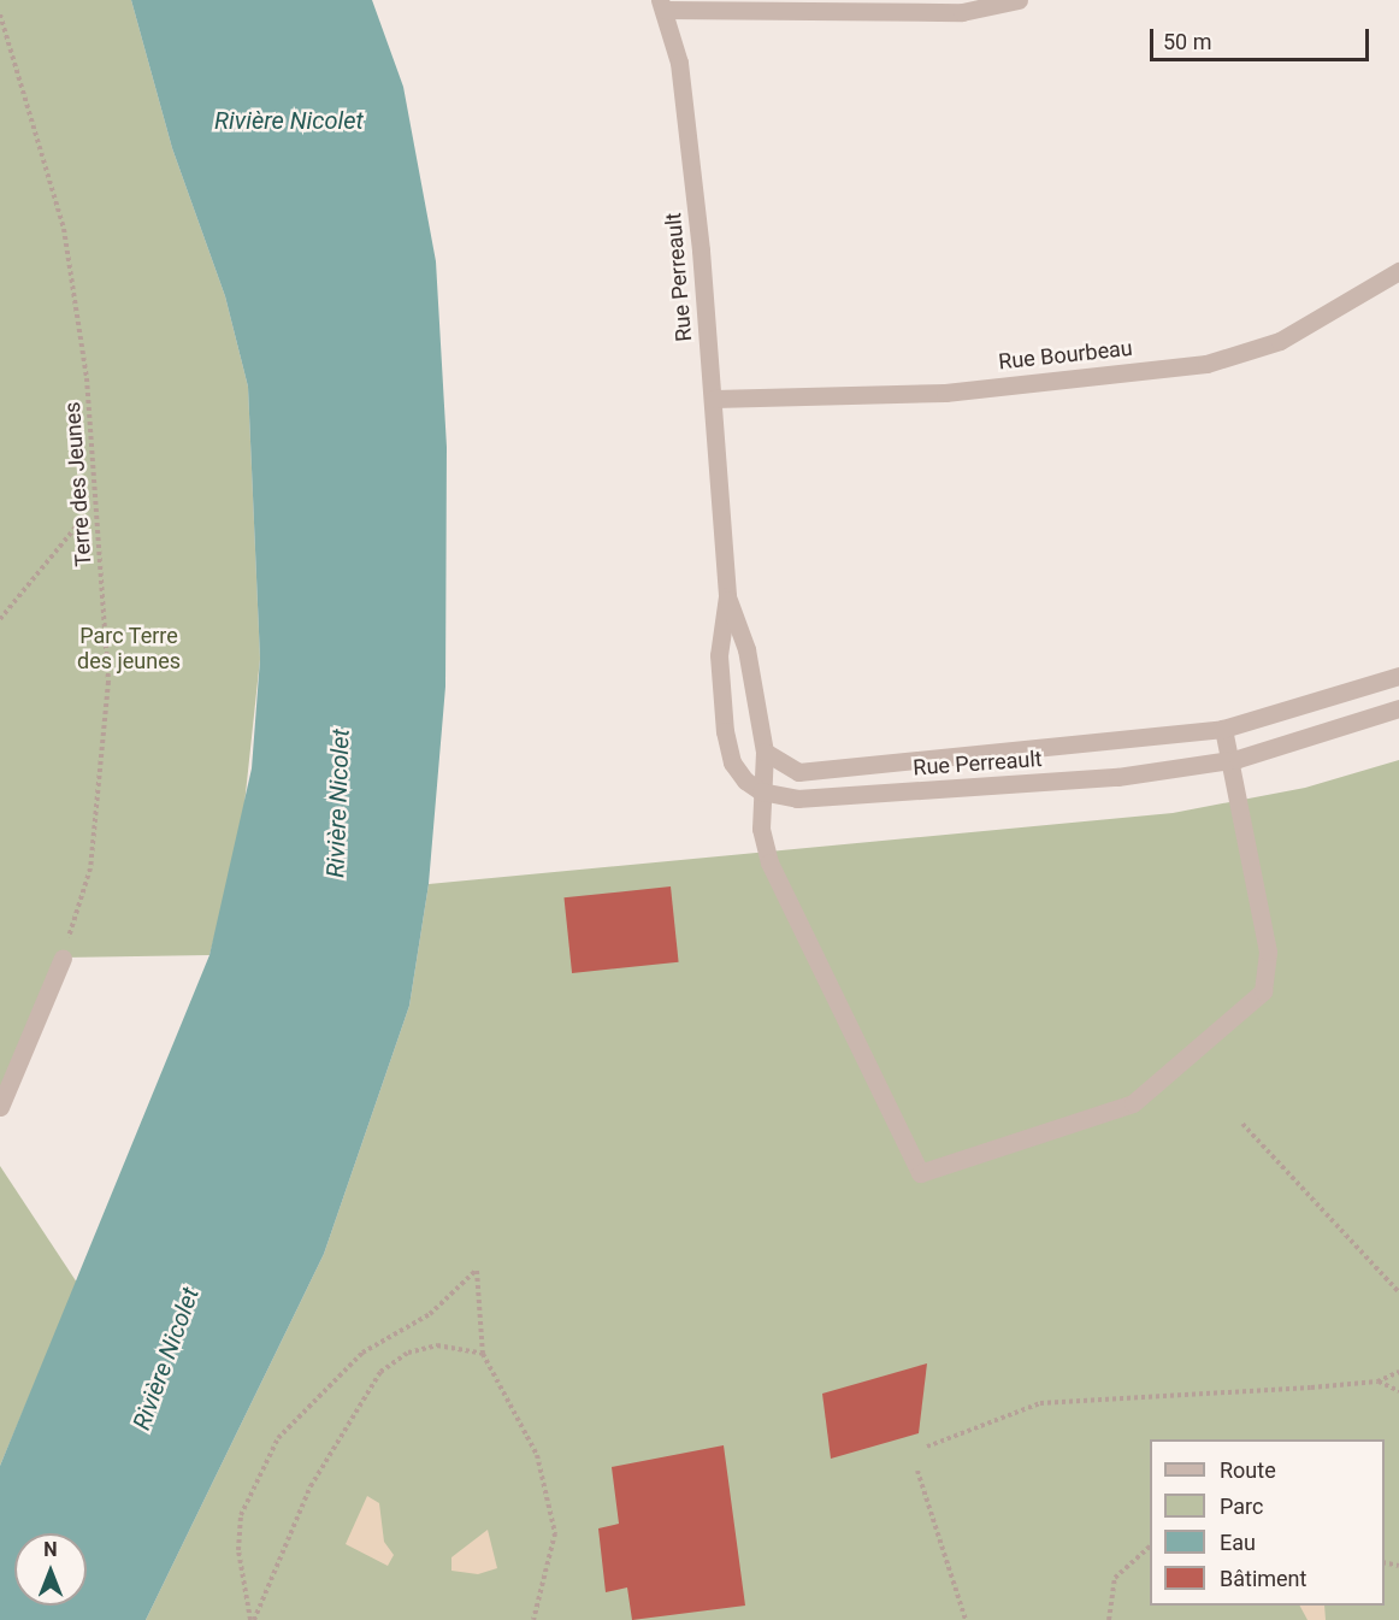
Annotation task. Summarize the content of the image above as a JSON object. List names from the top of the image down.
{
  "streets": {
    "street": ["Rue Perreault", "Rue Bourbeau"],
    "path": ["Terre des Jeunes"]
  },
  "crossings": [
    ["Rue Perreault", "Rue Bourbeau"]
  ],
  "water": ["Rivière Nicolet"],
  "parks": ["Parc Terre des jeunes"],
  "legend": [
    "Route",
    "Parc",
    "Eau",
    "Bâtiment"
  ],
  "scale_bar": "50 m",
  "north": "top"
}
